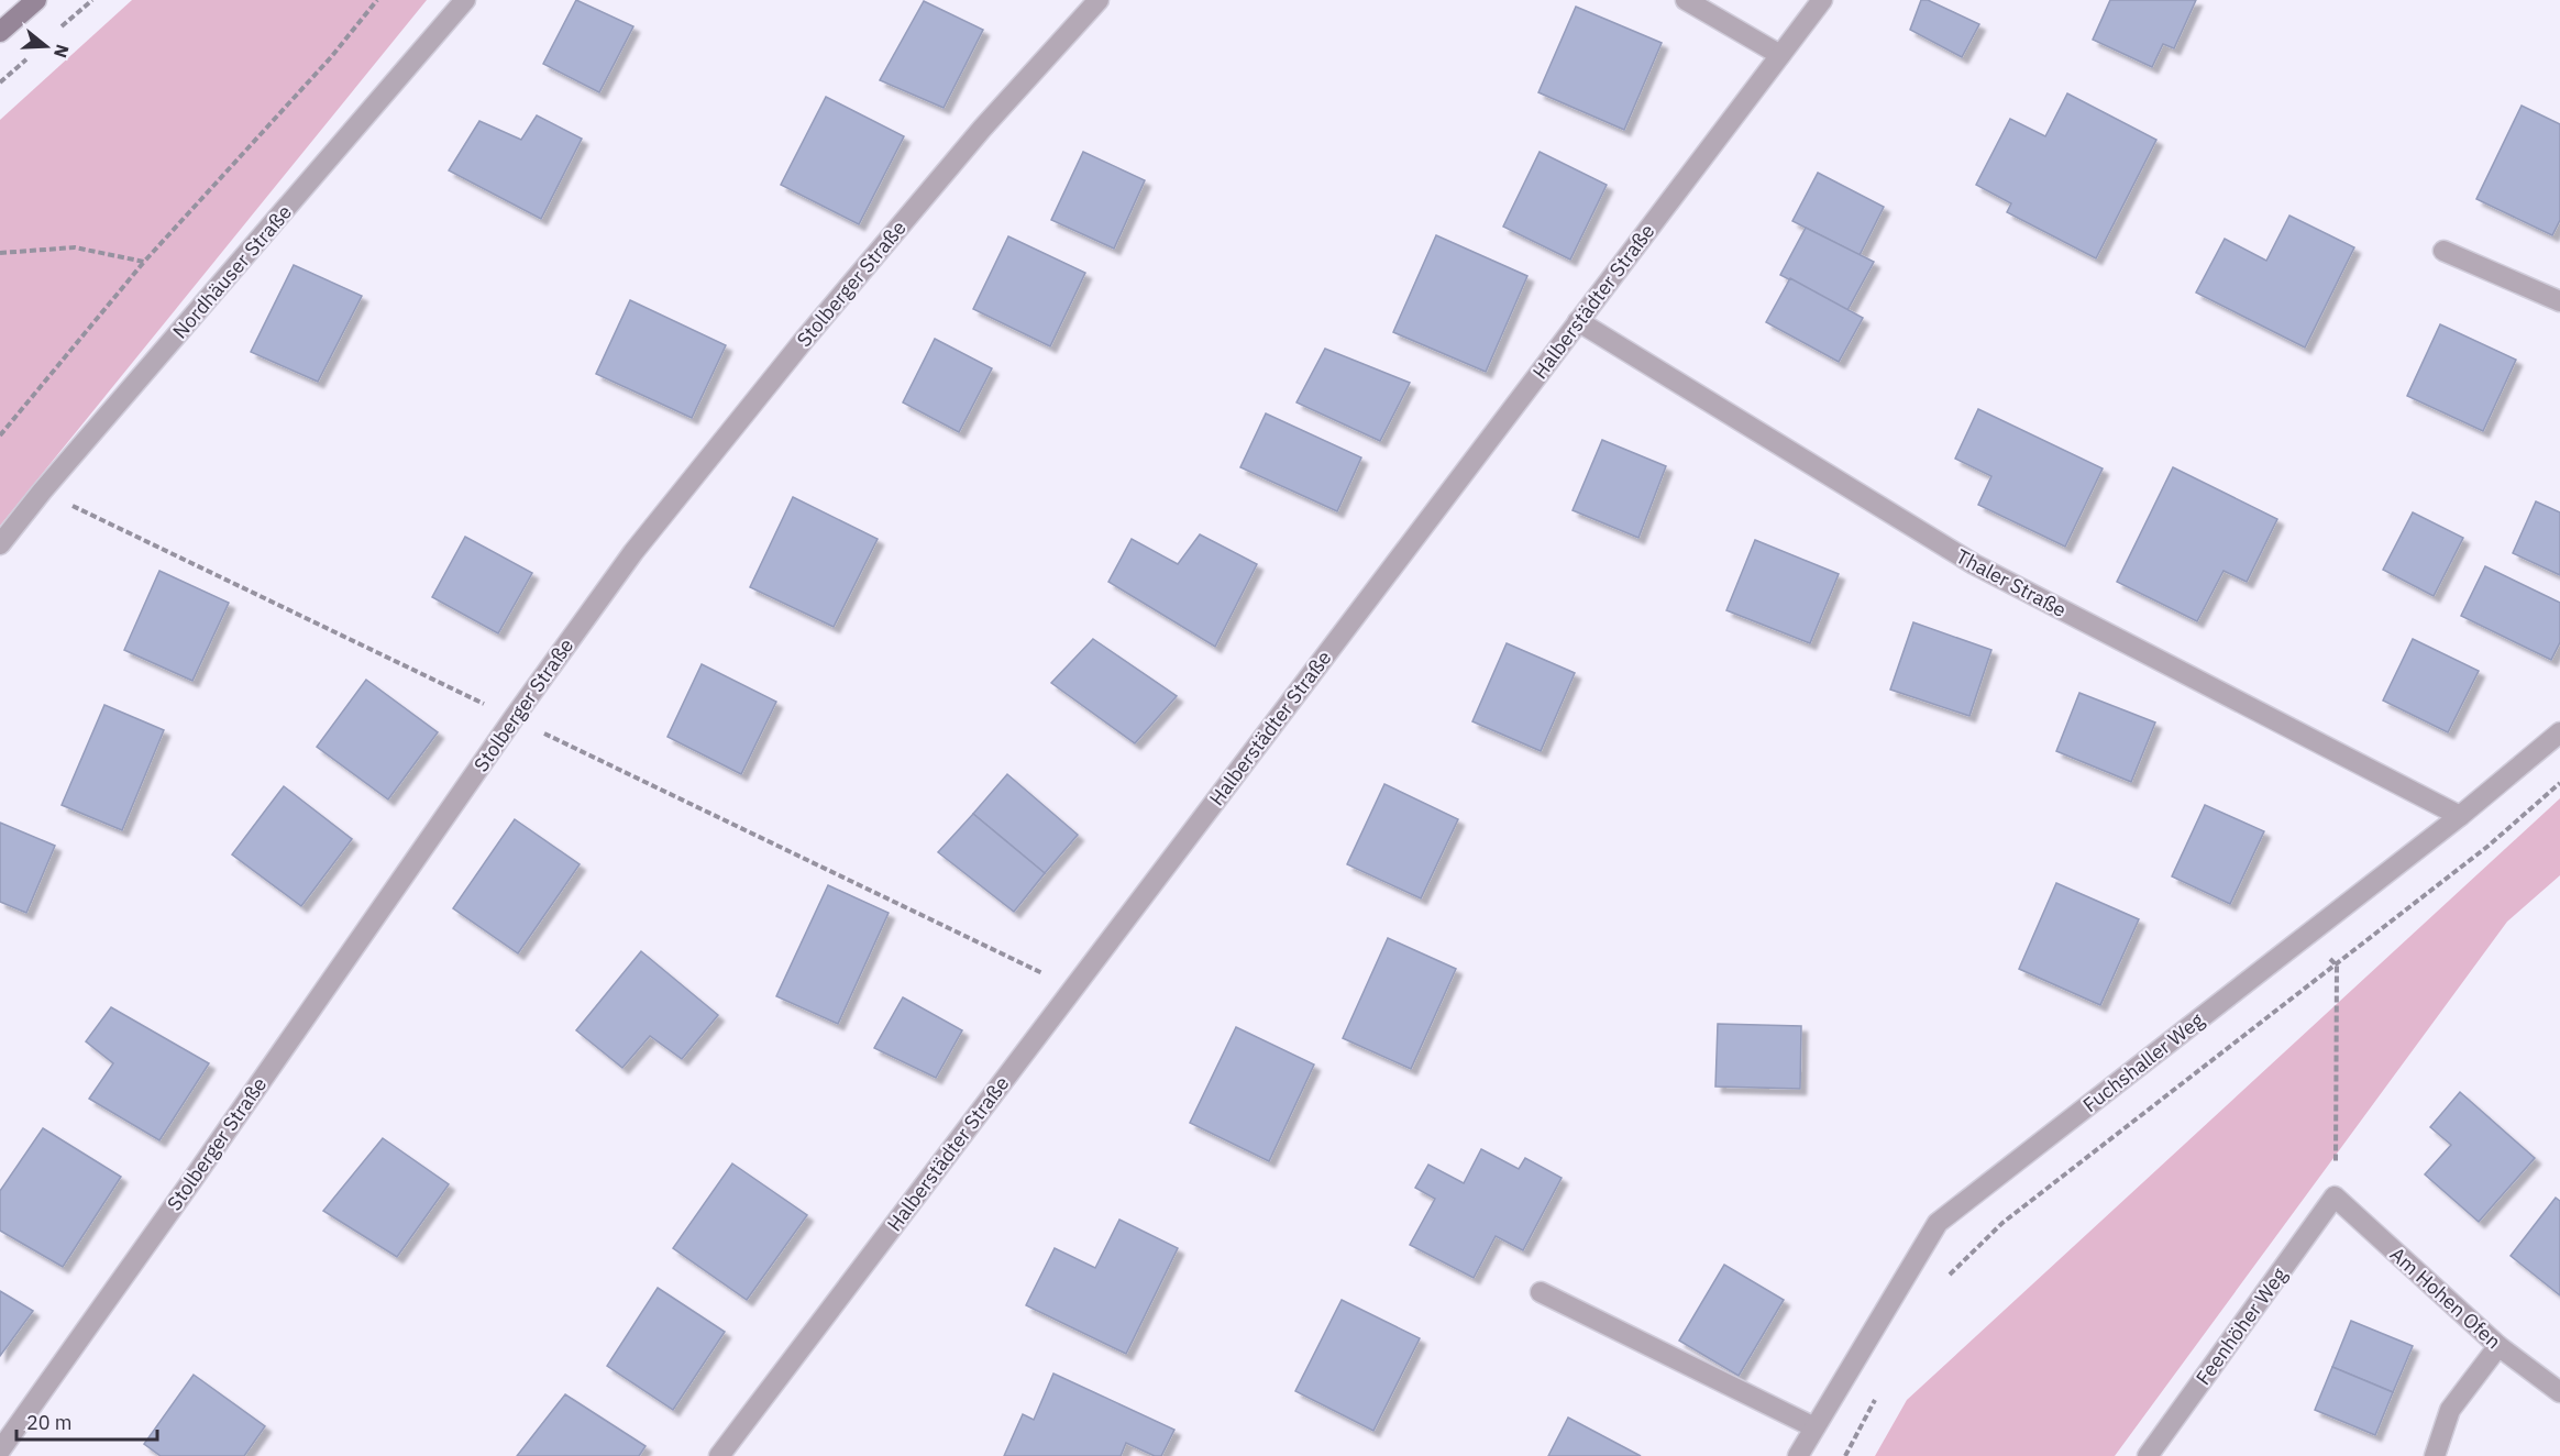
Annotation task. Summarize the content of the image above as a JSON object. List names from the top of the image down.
{
  "streets": {
    "street": [
      "Nordhäuser Straße",
      "Stolberger Straße",
      "Halberstädter Straße",
      "Thaler Straße",
      "Fuchshaller Weg",
      "Am Hohen Ofen",
      "Feenhöher Weg"
    ]
  },
  "crossings": [
    ["Halberstädter Straße", "Thaler Straße"],
    ["Thaler Straße", "Fuchshaller Weg"],
    ["Am Hohen Ofen", "Feenhöher Weg"]
  ],
  "scale_bar": "20 m",
  "north": "right"
}
